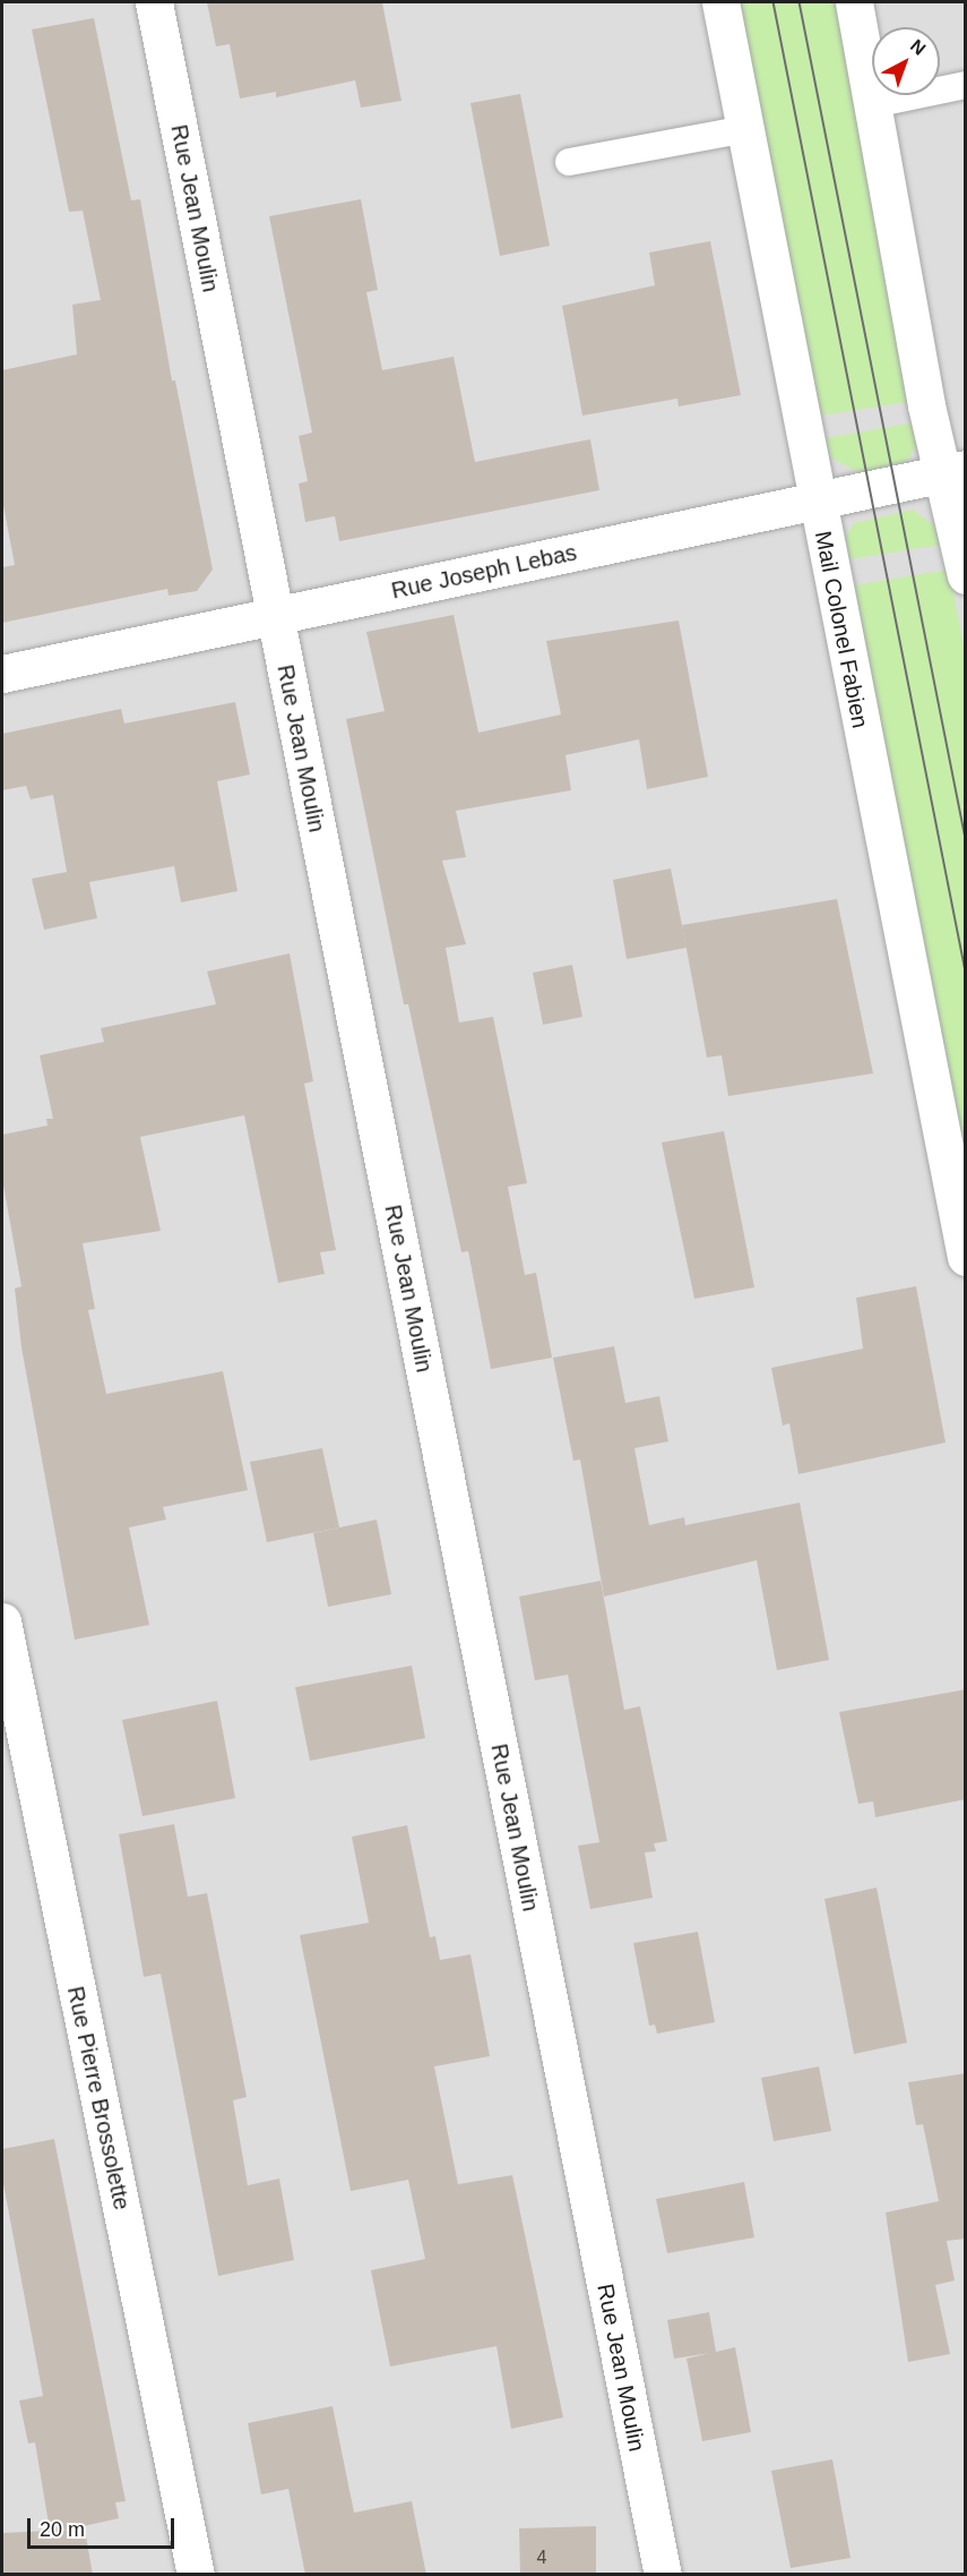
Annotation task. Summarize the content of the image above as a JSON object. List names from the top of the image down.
{
  "streets": {
    "street": [
      "Rue Jean Moulin",
      "Rue Joseph Lebas",
      "Mail Colonel Fabien",
      "Rue Pierre Brossolette"
    ]
  },
  "crossings": [
    ["Rue Jean Moulin", "Rue Joseph Lebas"],
    ["Rue Joseph Lebas", "Mail Colonel Fabien"]
  ],
  "house_numbers": ["4"],
  "scale_bar": "20 m",
  "north": "top right"
}
